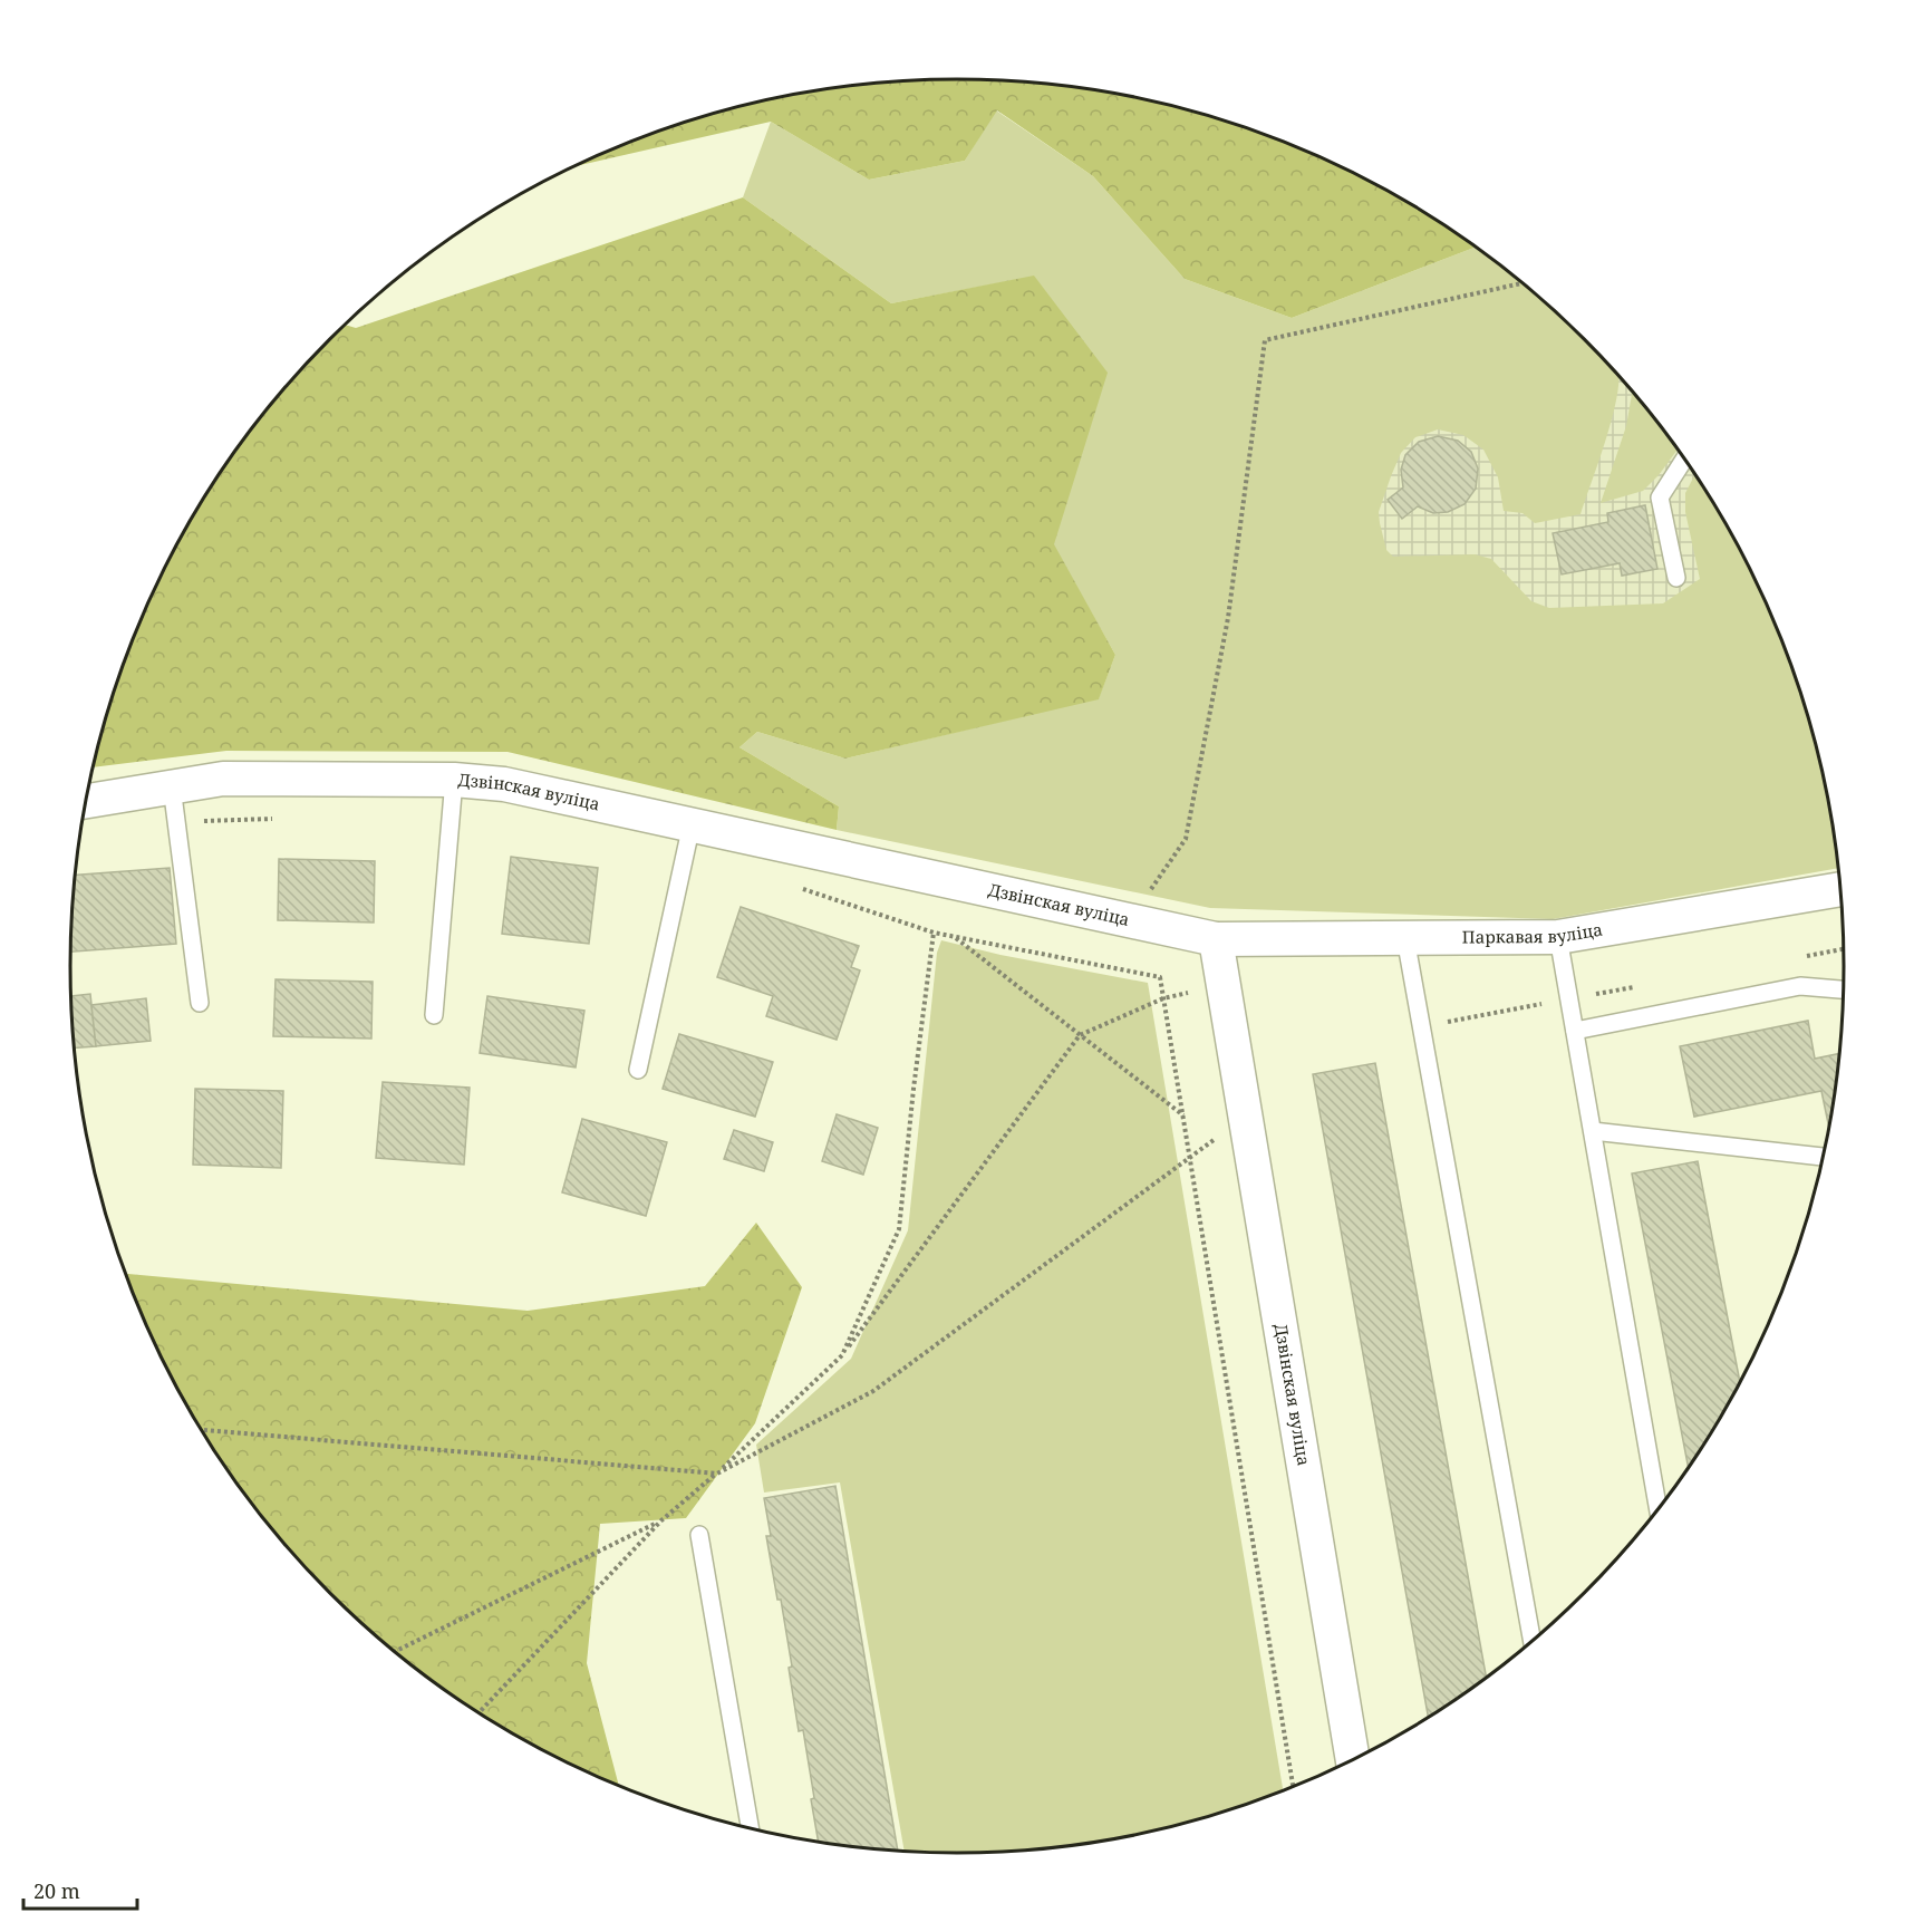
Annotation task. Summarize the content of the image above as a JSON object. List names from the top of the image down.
{
  "streets": {
    "street": ["Дзвінская вуліца", "Паркавая вуліца"]
  },
  "crossings": [
    ["Дзвінская вуліца", "Паркавая вуліца"]
  ],
  "scale_bar": "20 m"
}
